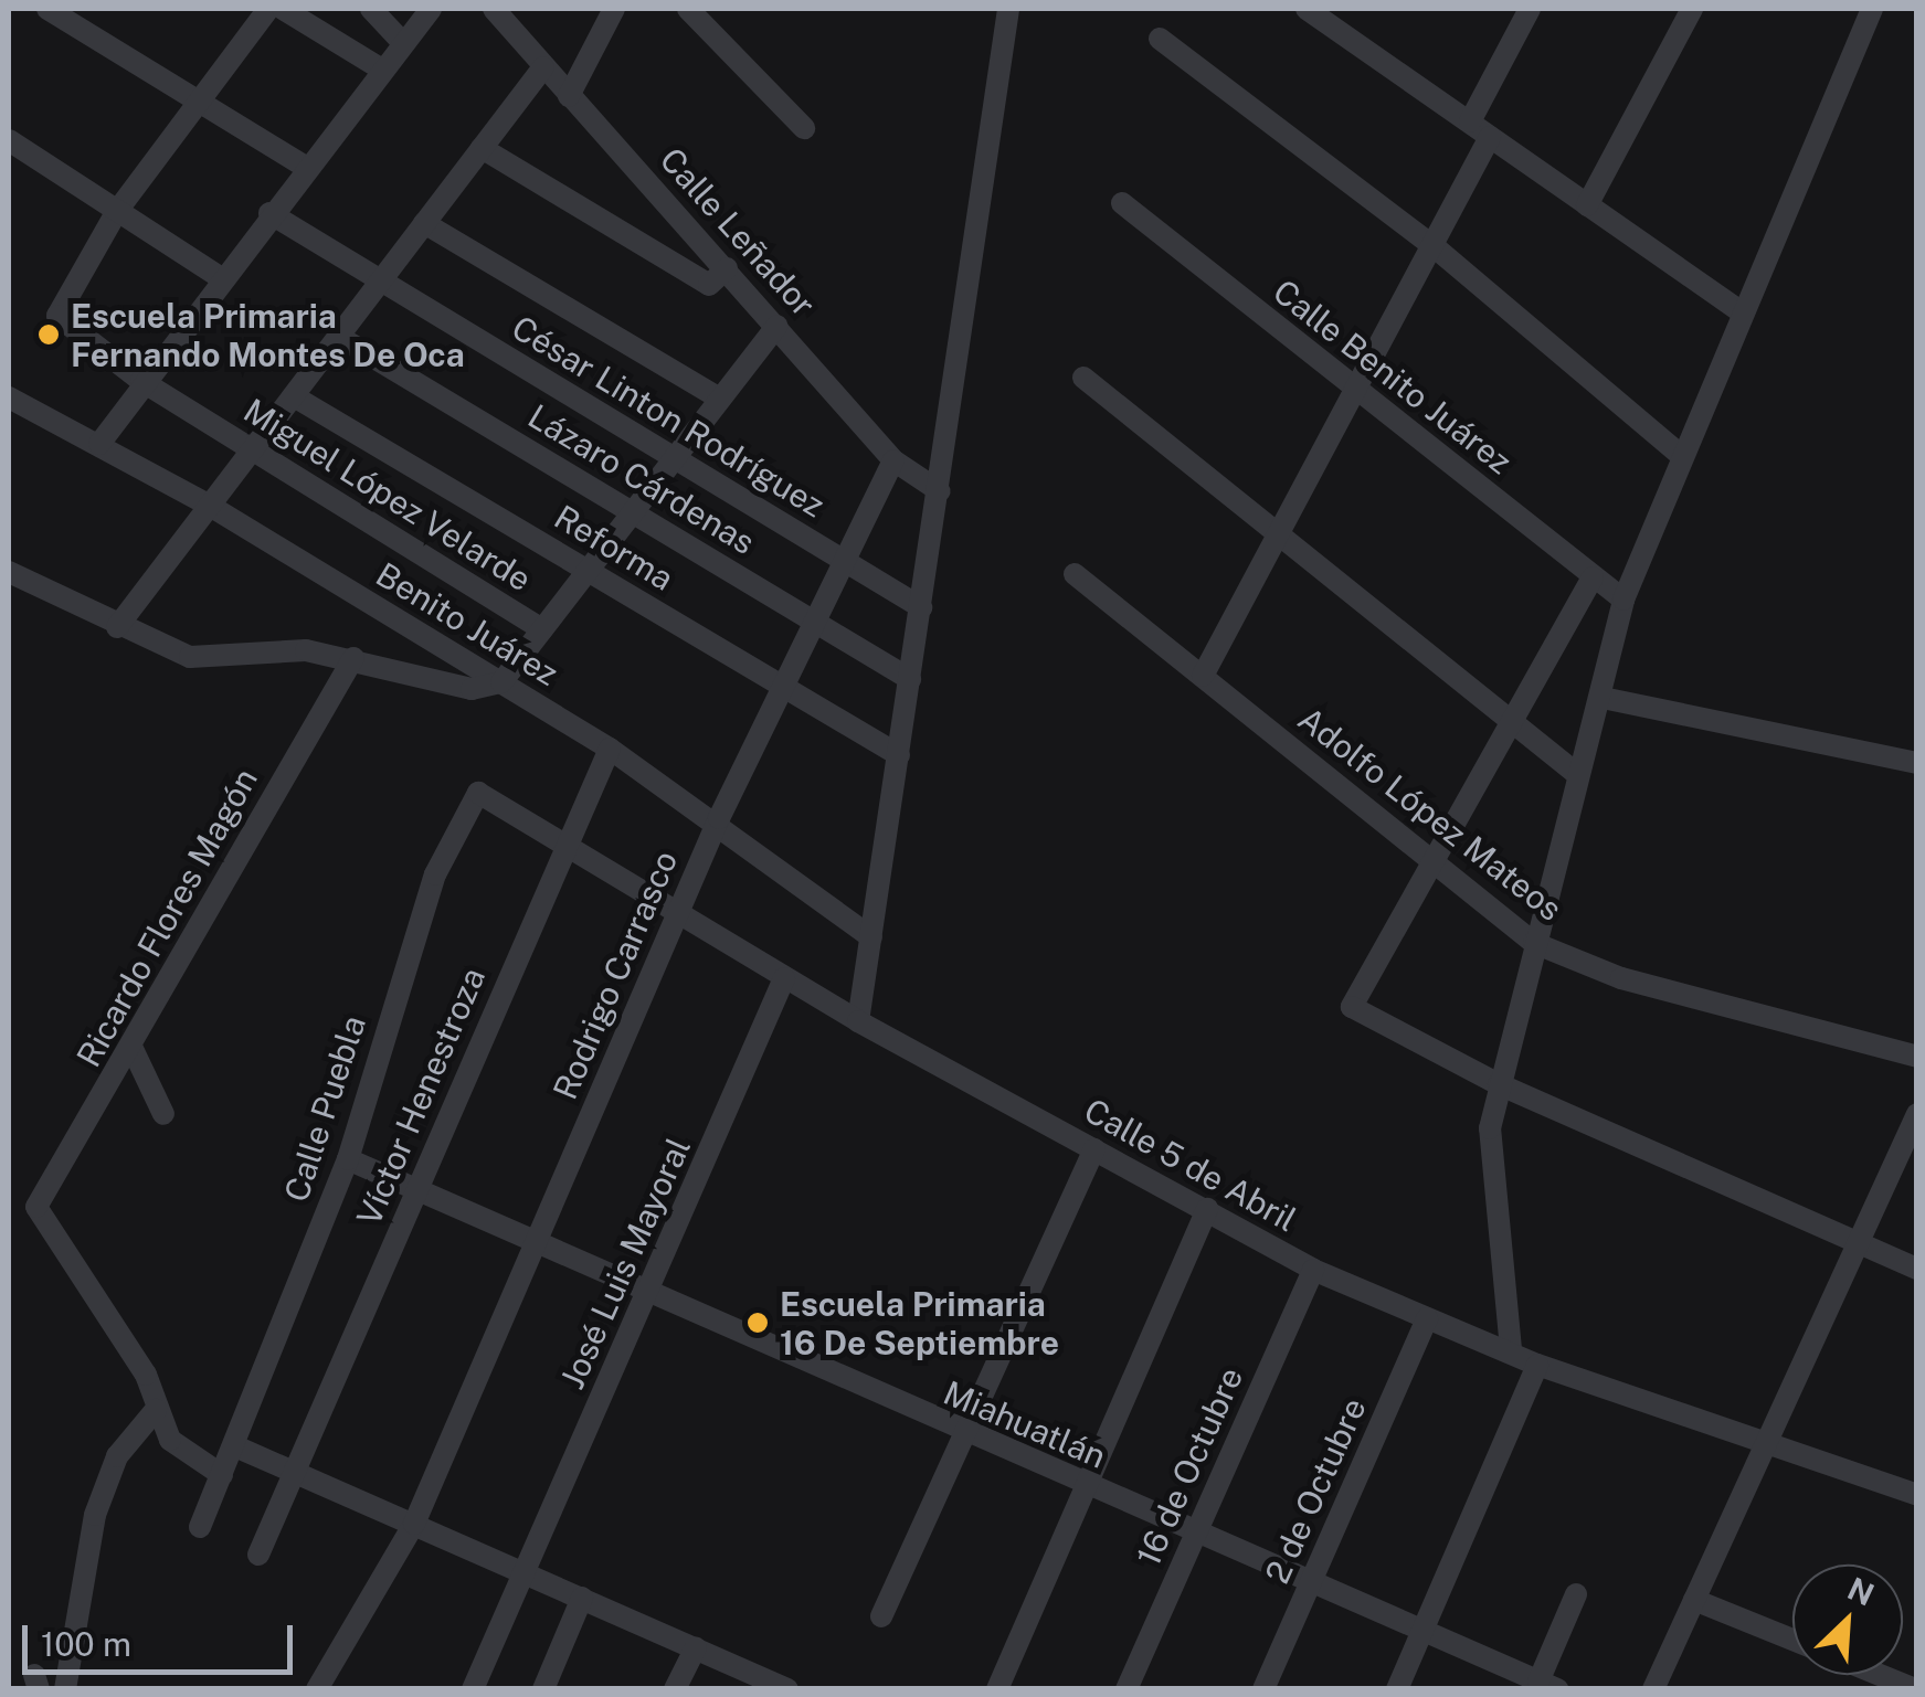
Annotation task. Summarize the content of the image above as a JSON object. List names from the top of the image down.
{
  "streets": {
    "street": [
      "Calle Leñador",
      "Calle Benito Juárez",
      "César Linton Rodríguez",
      "Lázaro Cárdenas",
      "Miguel López Velarde",
      "Reforma",
      "Benito Juárez",
      "Adolfo López Mateos",
      "Ricardo Flores Magón",
      "Rodrigo Carrasco",
      "Víctor Henestroza",
      "Calle Puebla",
      "Calle 5 de Abril",
      "José Luis Mayoral",
      "Miahuatlán",
      "16 de Octubre",
      "2 de Octubre"
    ]
  },
  "crossings": [
    ["Calle Leñador", "Rodrigo Carrasco"],
    ["César Linton Rodríguez", "Rodrigo Carrasco"],
    ["Lázaro Cárdenas", "Rodrigo Carrasco"],
    ["Reforma", "Rodrigo Carrasco"],
    ["Benito Juárez", "Rodrigo Carrasco"],
    ["Benito Juárez", "Víctor Henestroza"],
    ["Rodrigo Carrasco", "Calle 5 de Abril"],
    ["Rodrigo Carrasco", "Miahuatlán"],
    ["Víctor Henestroza", "Calle 5 de Abril"],
    ["Víctor Henestroza", "Miahuatlán"],
    ["Calle Puebla", "Calle 5 de Abril"],
    ["Calle Puebla", "Miahuatlán"],
    ["Calle 5 de Abril", "José Luis Mayoral"],
    ["Calle 5 de Abril", "16 de Octubre"],
    ["Calle 5 de Abril", "2 de Octubre"],
    ["José Luis Mayoral", "Miahuatlán"],
    ["Miahuatlán", "16 de Octubre"],
    ["Miahuatlán", "2 de Octubre"]
  ],
  "places": ["Escuela Primaria Fernando Montes De Oca", "Escuela Primaria 16 De Septiembre"],
  "scale_bar": "100 m",
  "north": "top right"
}
